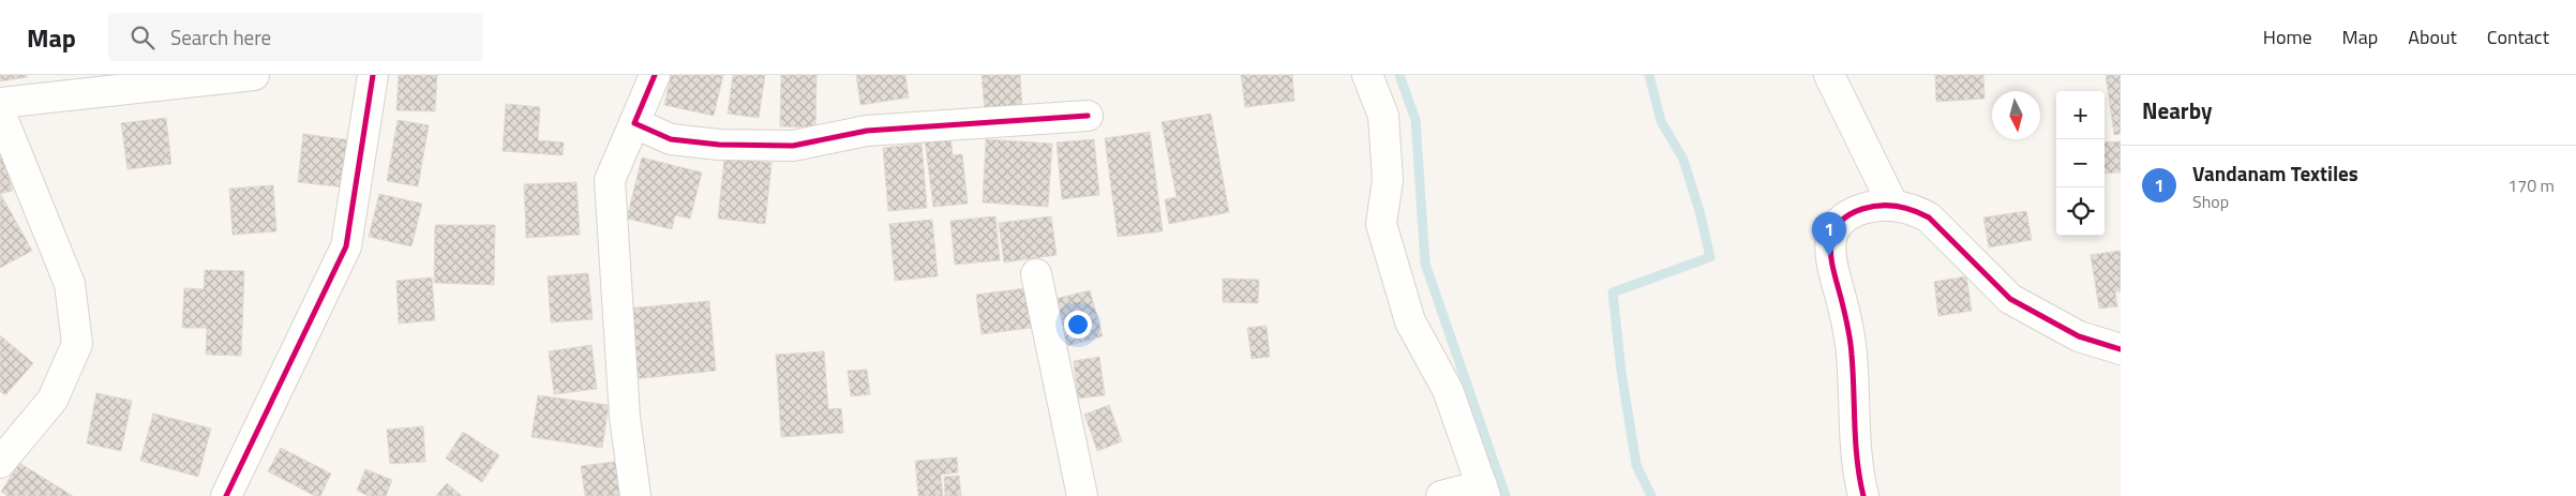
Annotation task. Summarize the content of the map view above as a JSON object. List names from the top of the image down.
{
  "north": "bottom",
  "page": {
    "header": "Map",
    "search": "Search here",
    "nav": [
      "Home",
      "Map",
      "About",
      "Contact"
    ],
    "heading": "Nearby",
    "map_buttons": ["+", "−"],
    "list": [
      {
        "mark": "1",
        "name": "Vandanam Textiles",
        "note": "Shop",
        "value": "170 m"
      }
    ],
    "pins": "1"
  }
}
